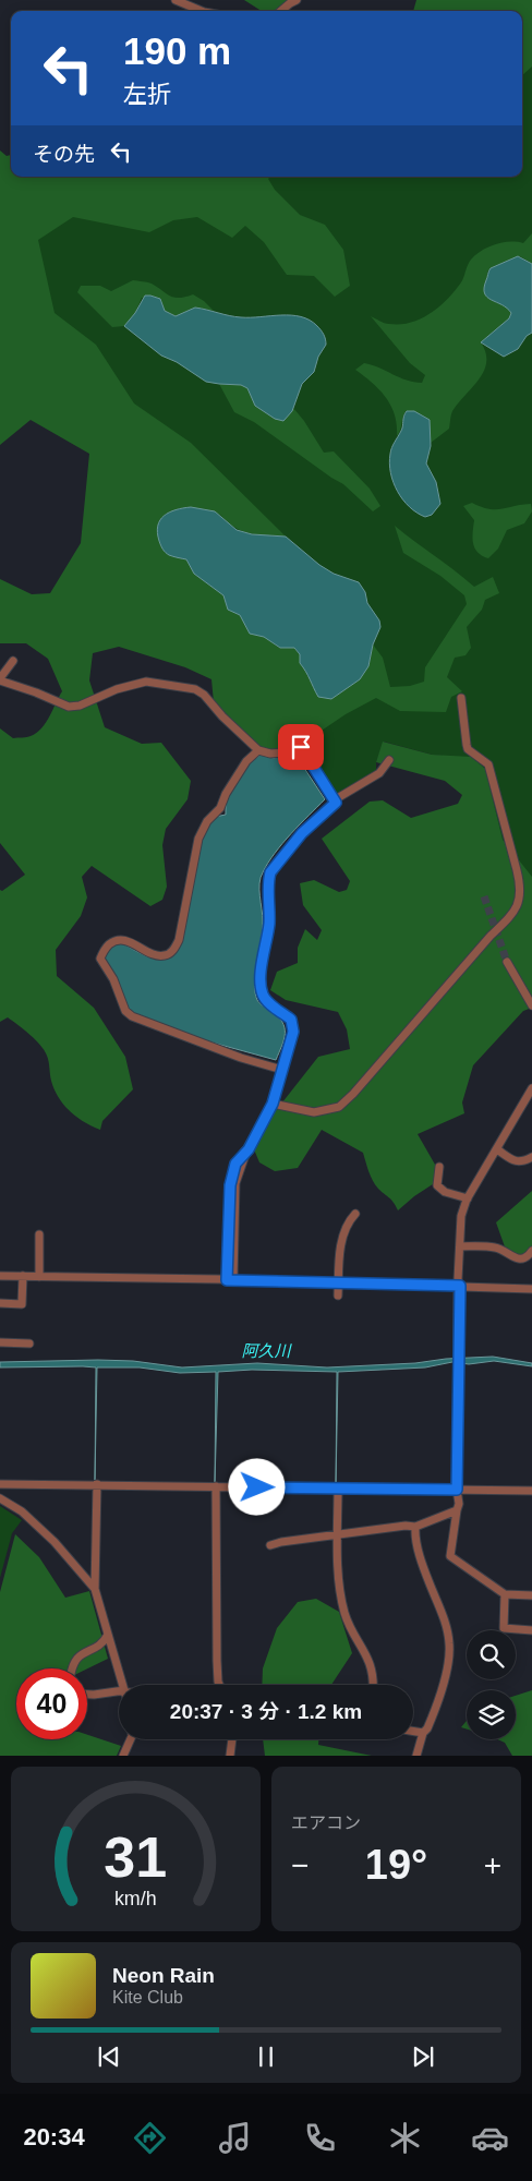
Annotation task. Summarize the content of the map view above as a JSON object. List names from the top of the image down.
{
  "water": ["阿久川"],
  "page": {
    "turn": ["190 m", "左折"],
    "then": "その先",
    "limit": "40",
    "trip": "20:37 · 3 分 · 1.2 km",
    "tile": "エアコン",
    "heat": ["−", "19°", "+"],
    "song": ["Neon Rain", "Kite Club"],
    "tabs": "20:34",
    "gauge": ["31", "km/h"]
  }
}
